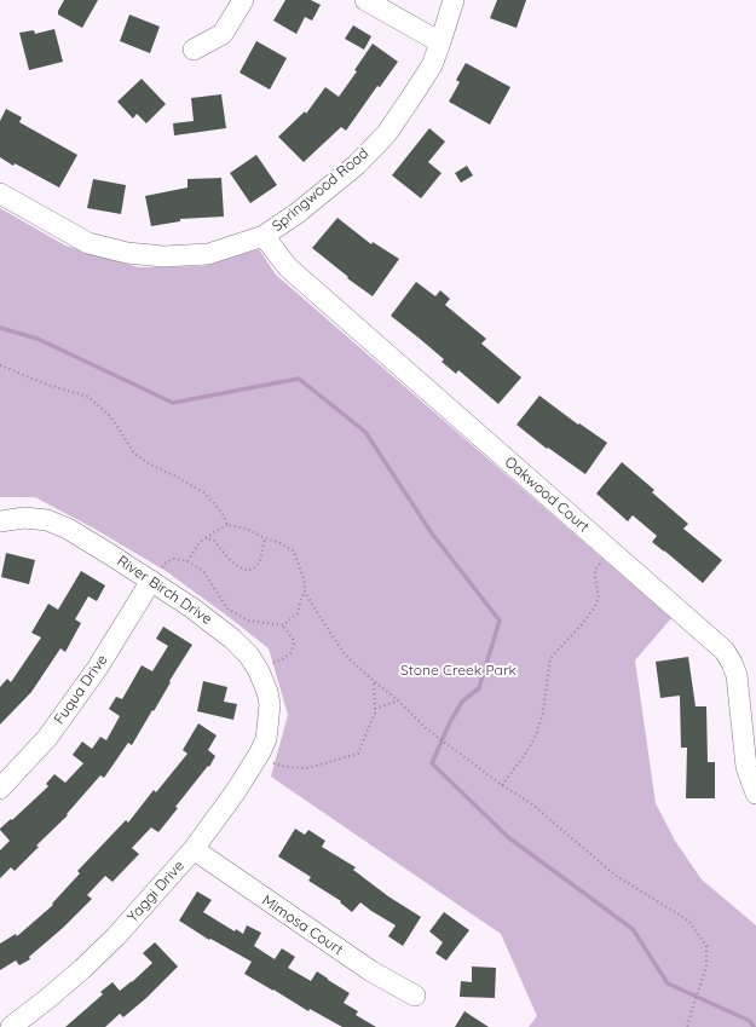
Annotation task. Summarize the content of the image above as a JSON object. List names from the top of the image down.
{
  "streets": {
    "street": [
      "Springwood Road",
      "Oakwood Court",
      "River Birch Drive",
      "Fuqua Drive",
      "Yaggi Drive",
      "Mimosa Court"
    ]
  },
  "crossings": [
    ["Springwood Road", "Oakwood Court"],
    ["River Birch Drive", "Fuqua Drive"],
    ["River Birch Drive", "Yaggi Drive"],
    ["Yaggi Drive", "Mimosa Court"]
  ],
  "parks": ["Stone Creek Park"]
}
